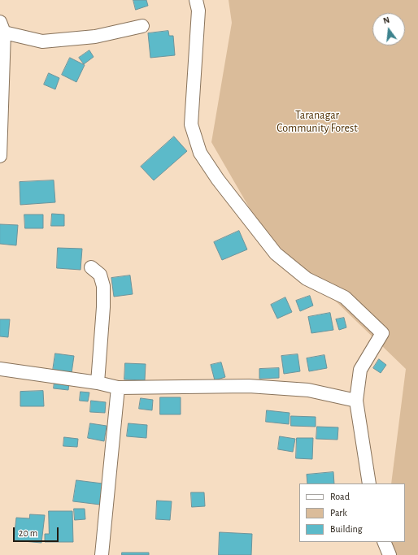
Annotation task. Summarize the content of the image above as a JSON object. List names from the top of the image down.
{
  "parks": ["Taranagar Community Forest"],
  "legend": ["Road", "Park", "Building"],
  "scale_bar": "20 m",
  "north": "top"
}
